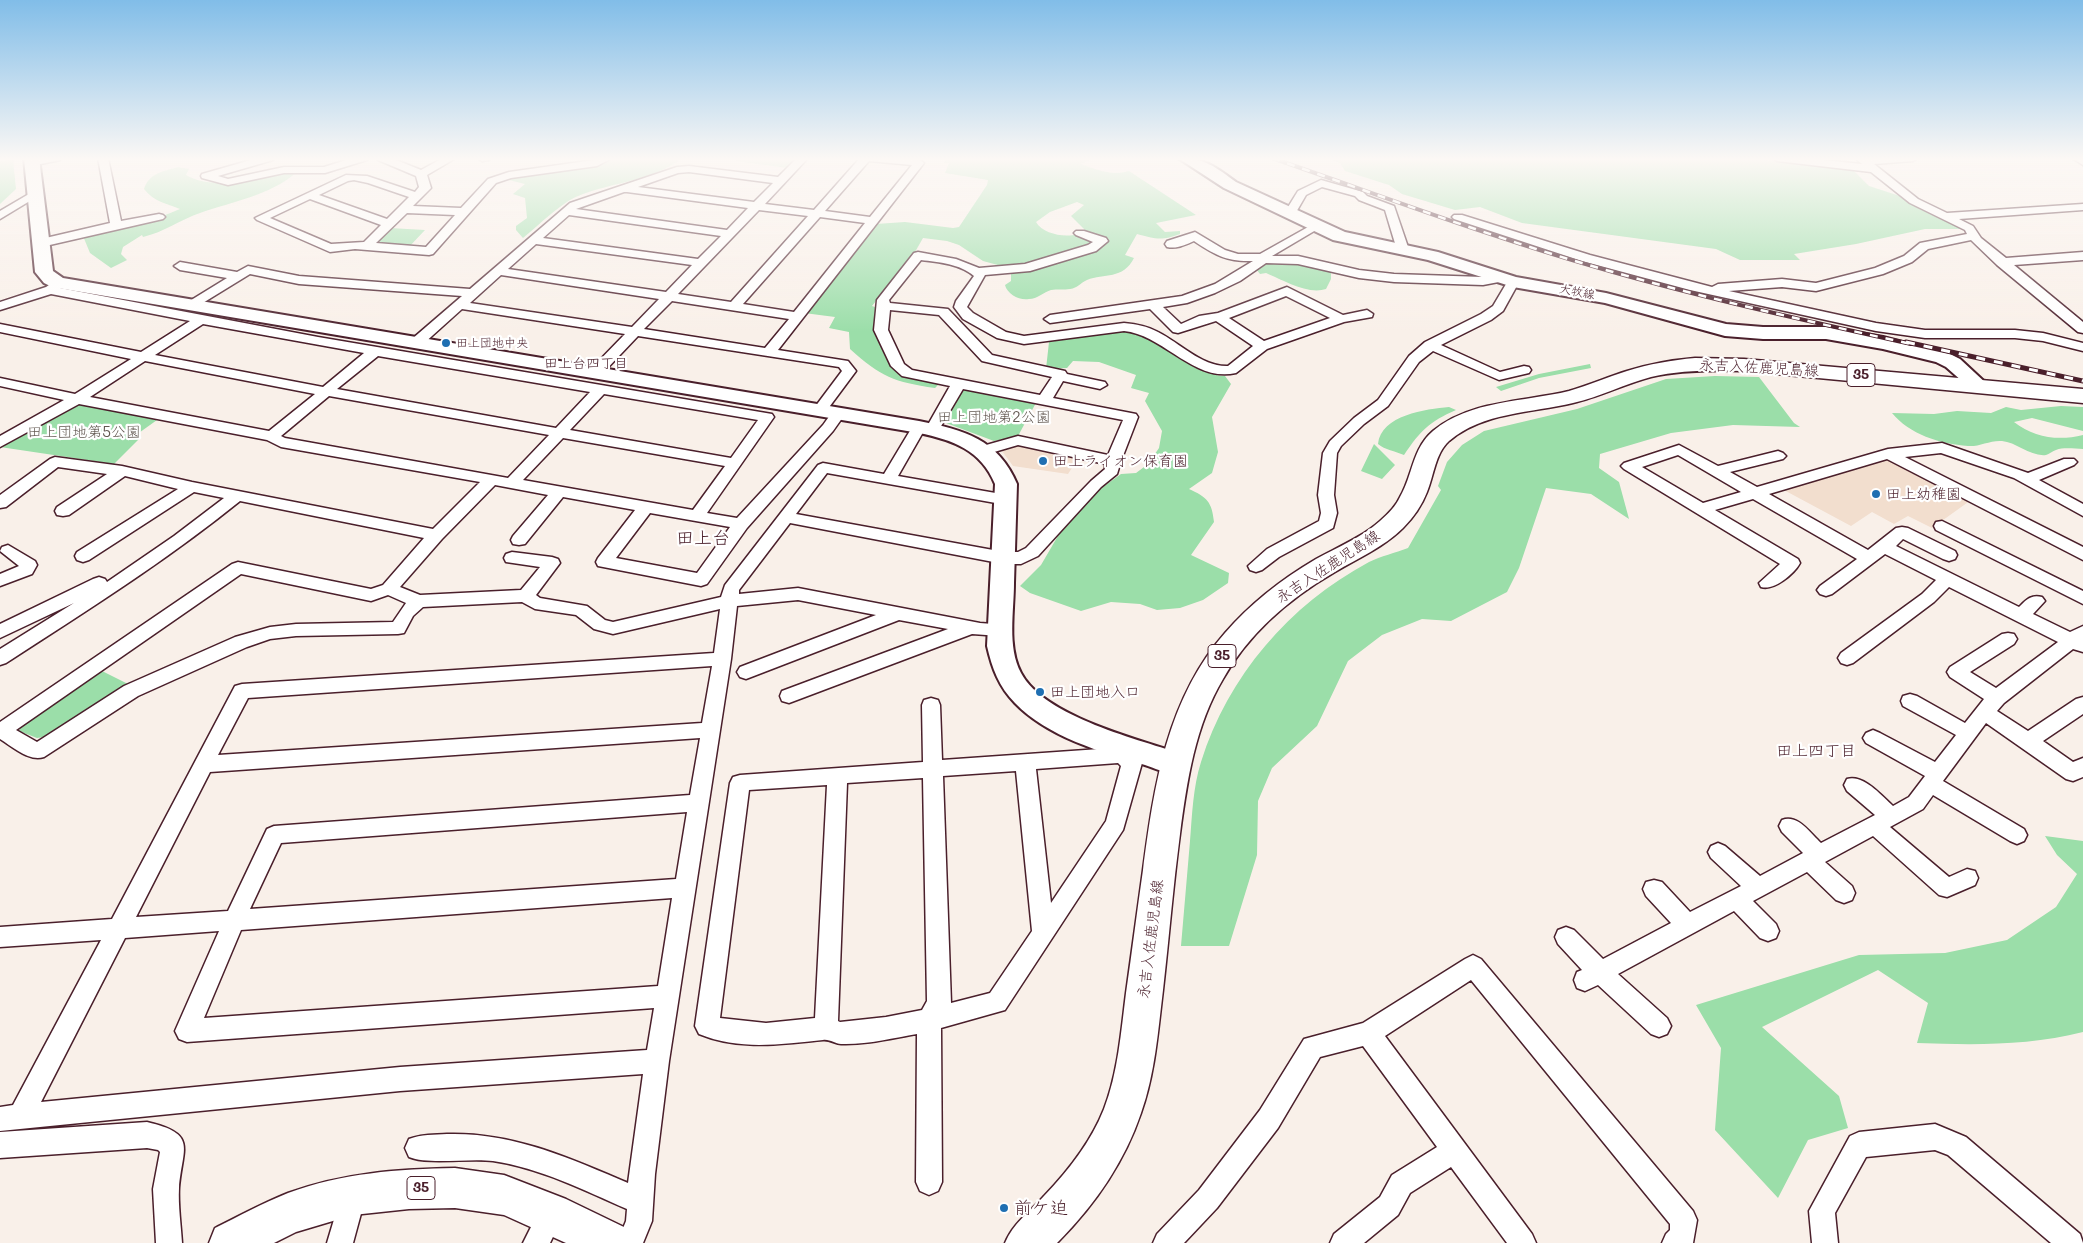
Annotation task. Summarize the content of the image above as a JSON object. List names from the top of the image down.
{
  "streets": {
    "main road": ["永吉入佐鹿児島線", "35"],
    "street": ["大牧線"]
  },
  "crossings": [
    ["大牧線", "永吉入佐鹿児島線"]
  ],
  "districts": ["田上台四丁目", "田上台", "田上四丁目"],
  "parks": ["田上団地第2公園", "田上団地第5公園"],
  "places": [
    "田上団地中央",
    "田上ライオン保育園",
    "田上幼稚園",
    "田上団地入口",
    "前ケ迫"
  ]
}
